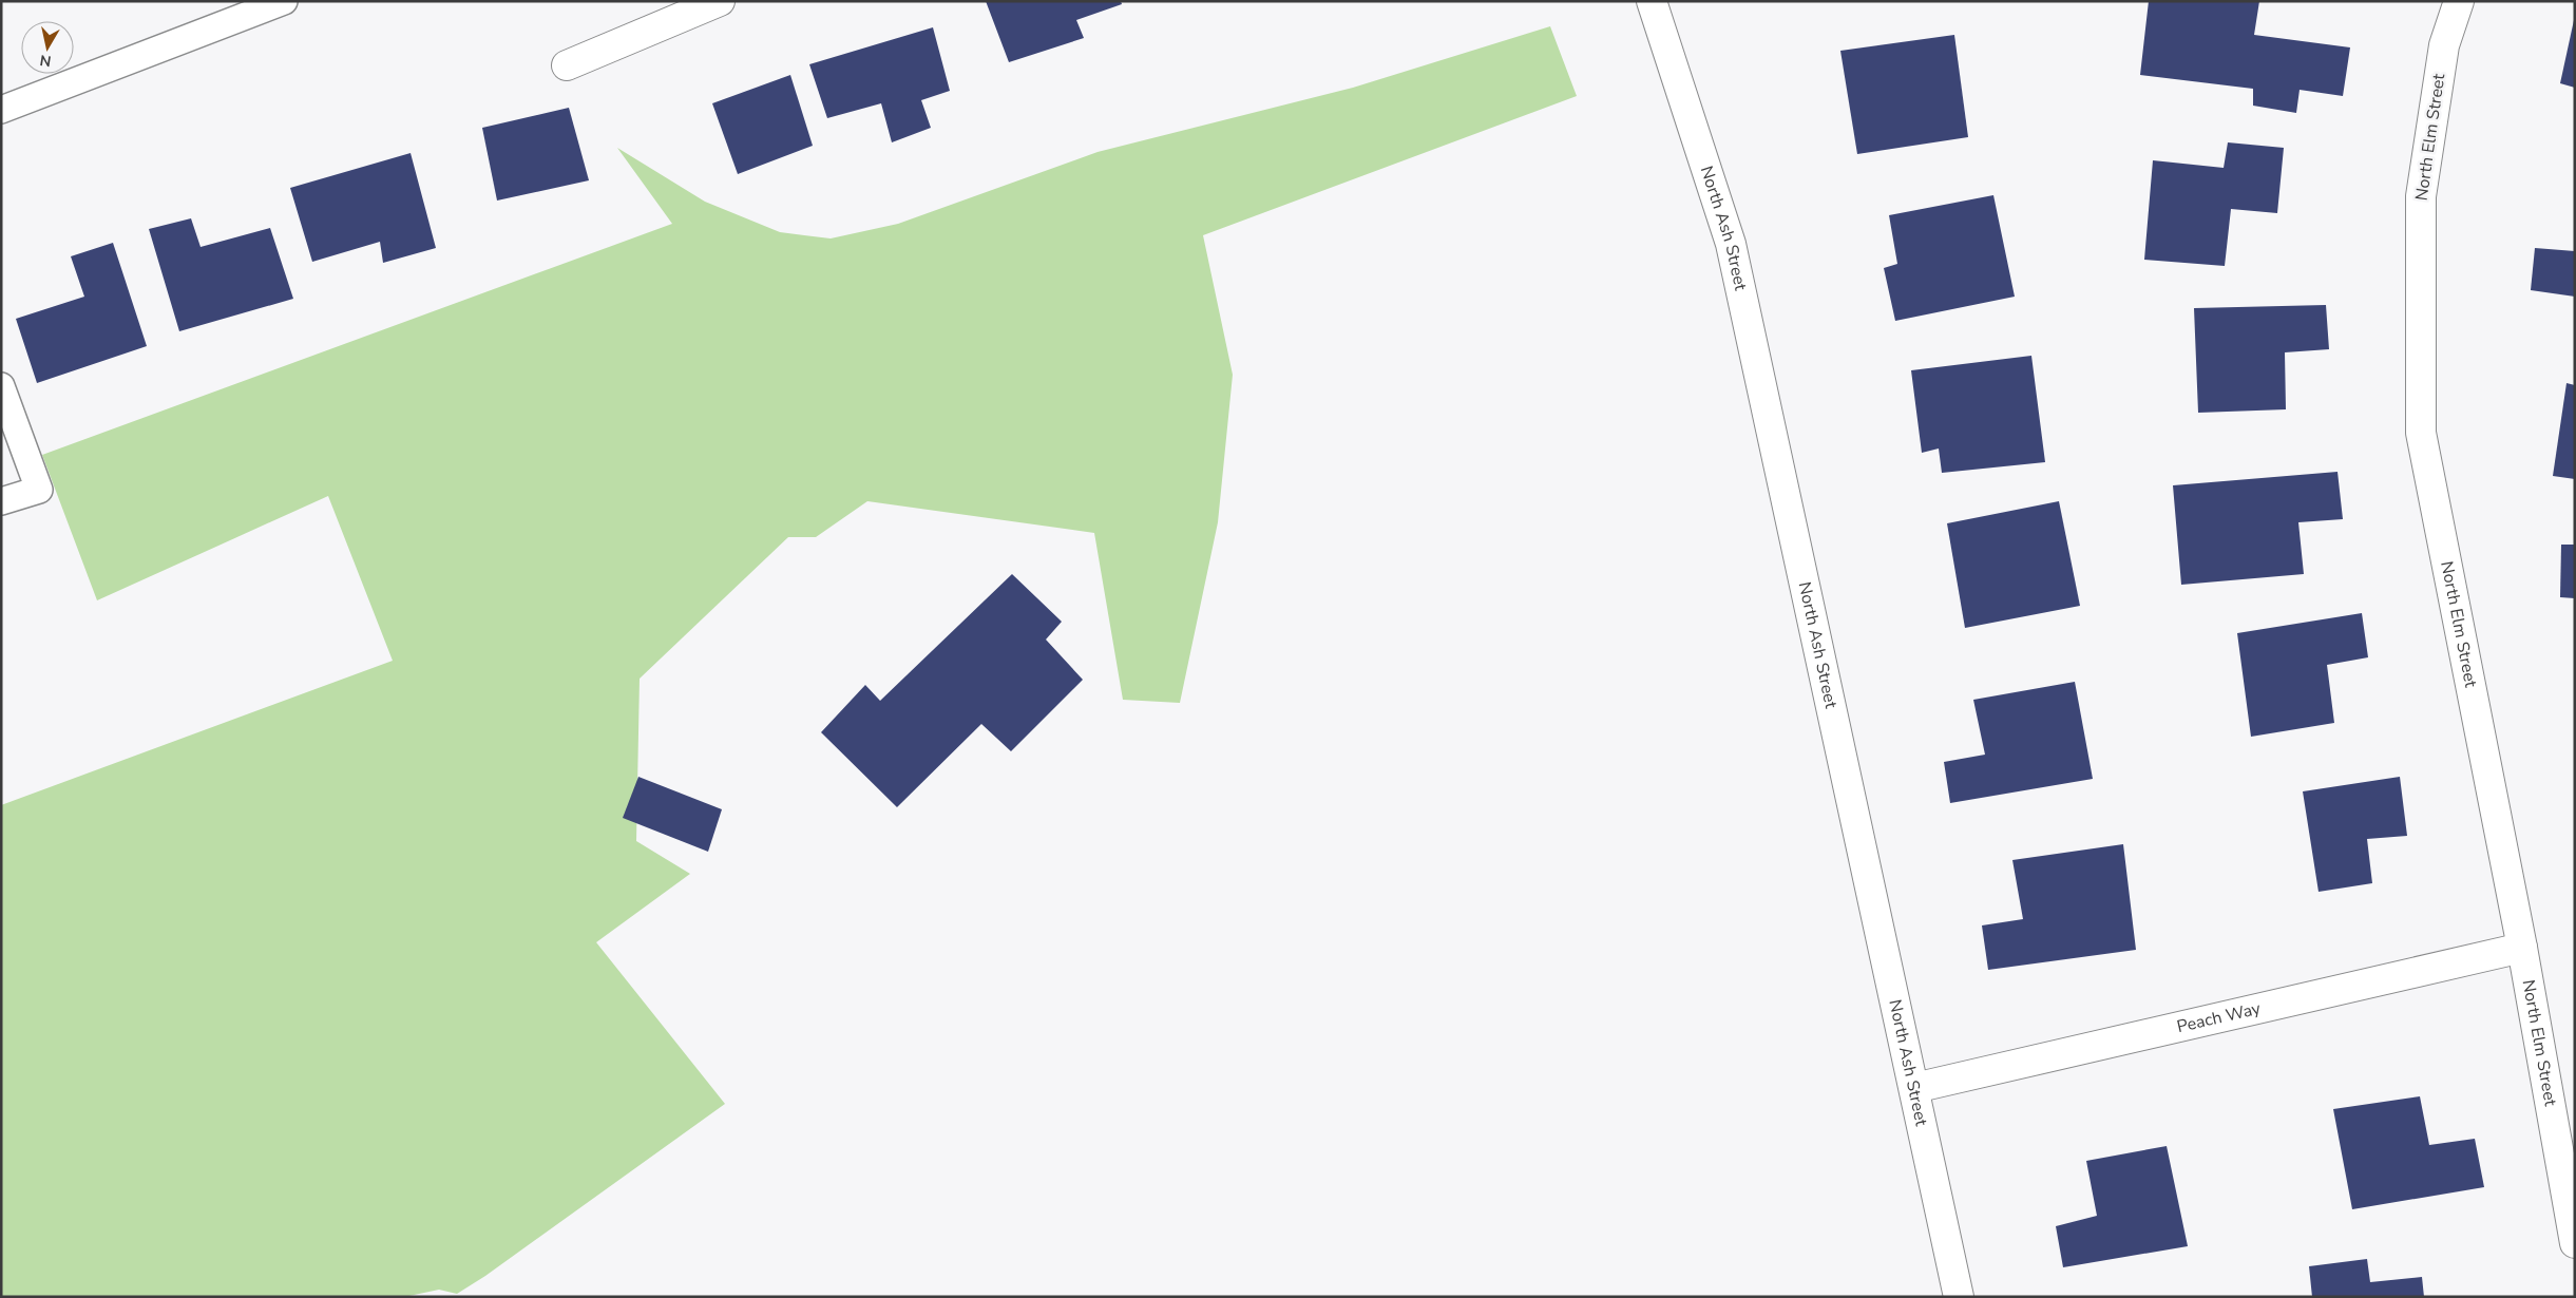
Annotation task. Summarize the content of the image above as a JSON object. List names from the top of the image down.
{
  "streets": {
    "street": ["North Elm Street", "North Ash Street", "Peach Way"]
  },
  "crossings": [
    ["North Elm Street", "Peach Way"],
    ["North Ash Street", "Peach Way"]
  ],
  "north": "bottom"
}
